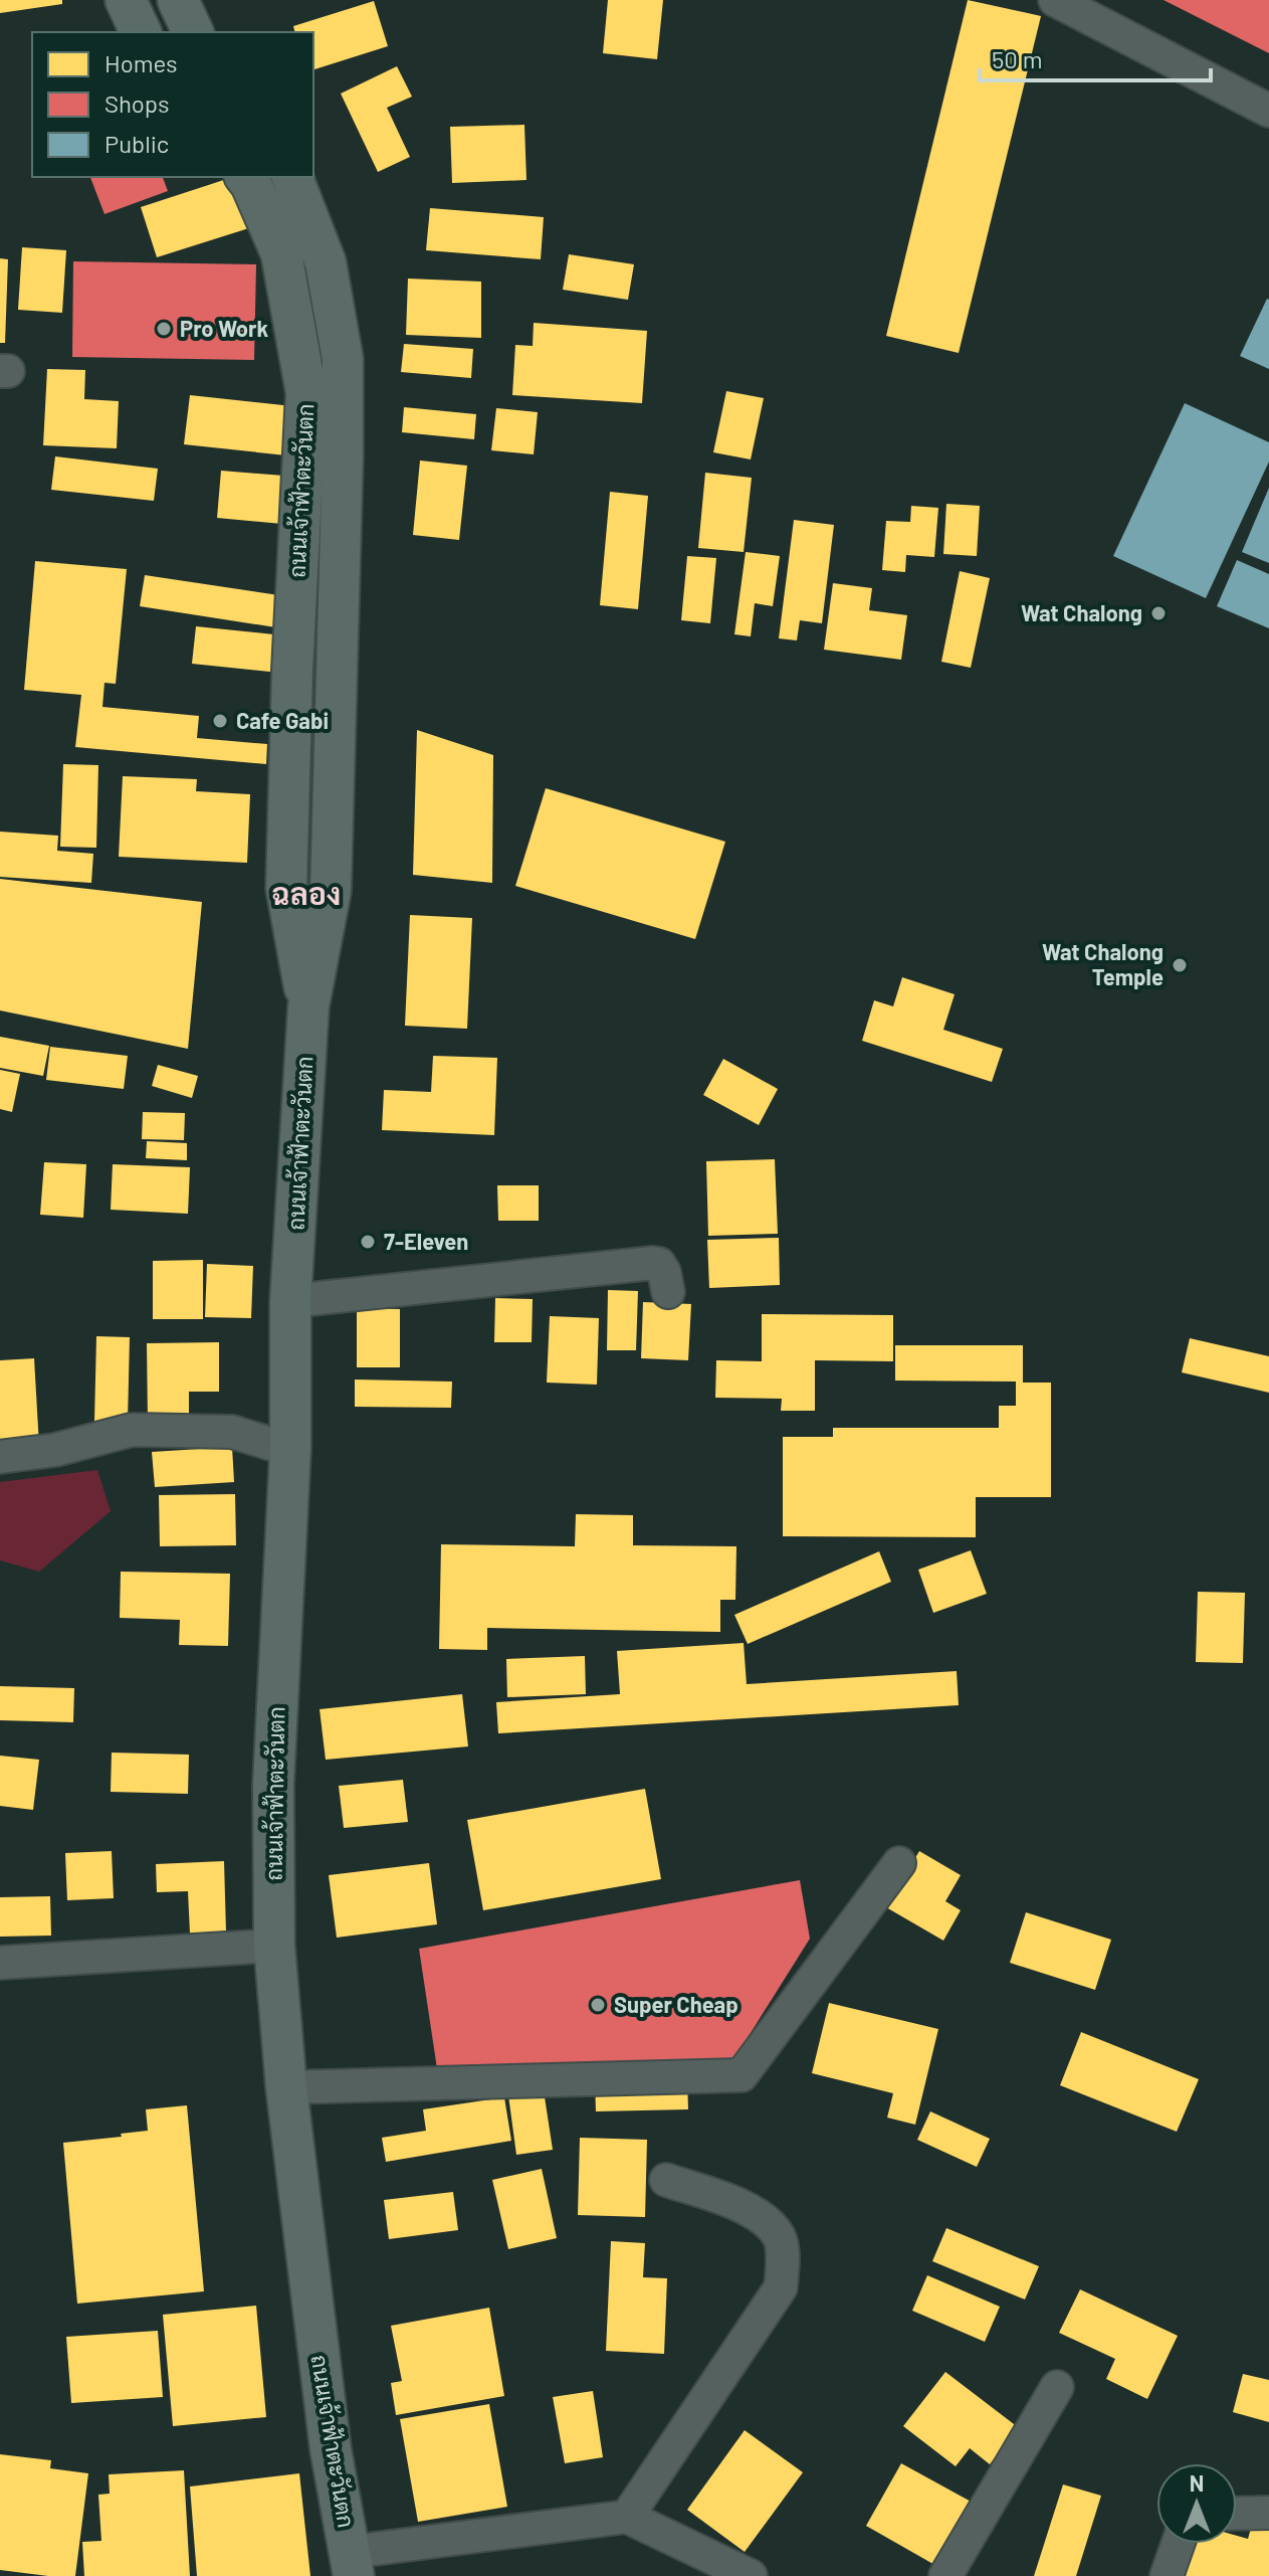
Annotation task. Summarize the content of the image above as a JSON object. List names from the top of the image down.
{
  "streets": {
    "main road": ["ถนนเจ้าฟ้าตะวันตก"]
  },
  "districts": ["ฉลอง"],
  "places": [
    "Pro Work",
    "Wat Chalong",
    "Cafe Gabi",
    "Wat Chalong Temple",
    "7-Eleven",
    "Super Cheap"
  ],
  "legend": ["Homes", "Shops", "Public"],
  "scale_bar": "50 m",
  "north": "top"
}
